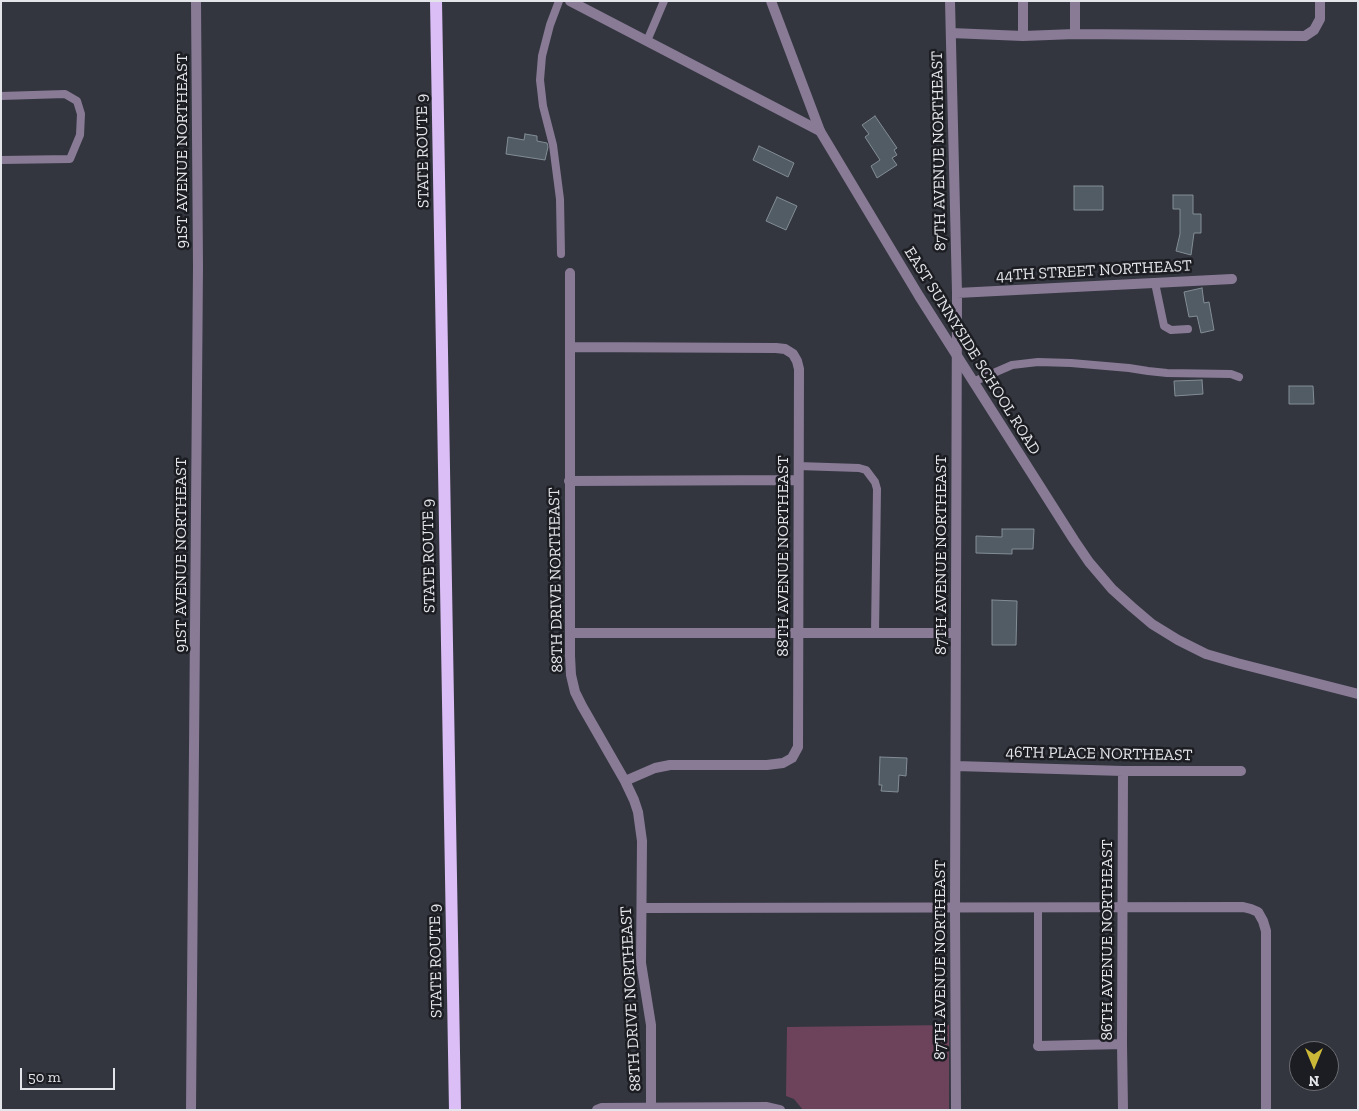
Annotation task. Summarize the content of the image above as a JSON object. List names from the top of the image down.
{
  "streets": {
    "main road": ["STATE ROUTE 9"],
    "street": [
      "91ST AVENUE NORTHEAST",
      "87TH AVENUE NORTHEAST",
      "44TH STREET NORTHEAST",
      "EAST SUNNYSIDE SCHOOL ROAD",
      "88TH AVENUE NORTHEAST",
      "88TH DRIVE NORTHEAST",
      "46TH PLACE NORTHEAST",
      "86TH AVENUE NORTHEAST"
    ]
  },
  "crossings": [
    ["87TH AVENUE NORTHEAST", "44TH STREET NORTHEAST"],
    ["87TH AVENUE NORTHEAST", "EAST SUNNYSIDE SCHOOL ROAD"],
    ["87TH AVENUE NORTHEAST", "46TH PLACE NORTHEAST"],
    ["88TH AVENUE NORTHEAST", "88TH DRIVE NORTHEAST"],
    ["46TH PLACE NORTHEAST", "86TH AVENUE NORTHEAST"]
  ],
  "scale_bar": "50 m",
  "north": "bottom"
}
